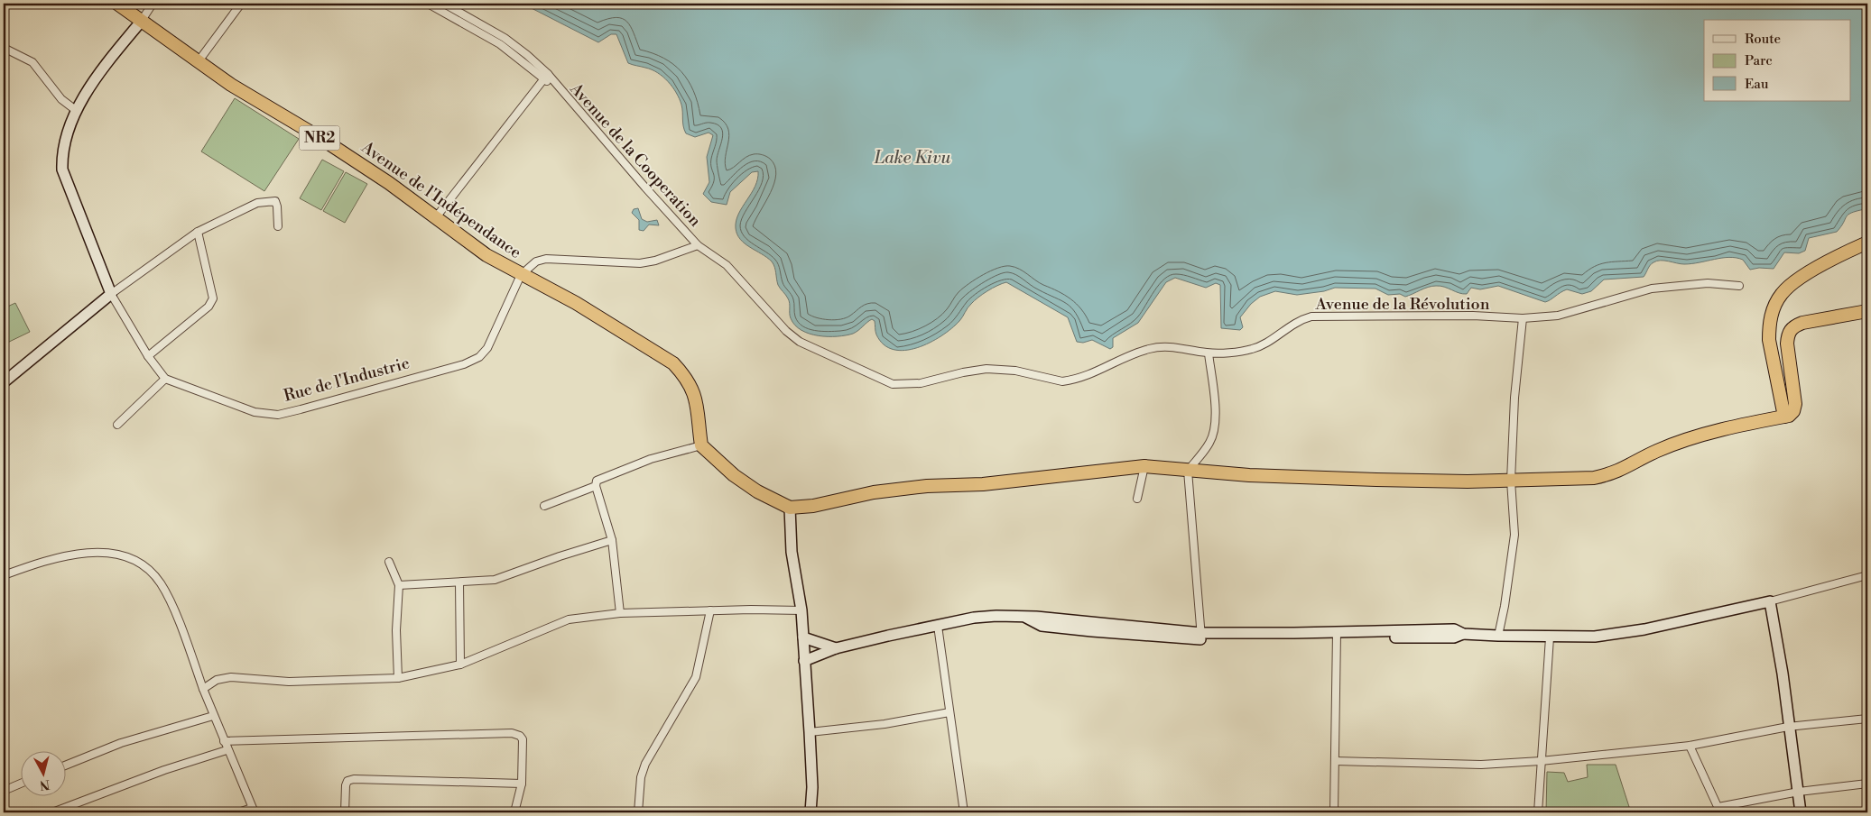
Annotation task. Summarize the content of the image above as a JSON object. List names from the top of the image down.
{
  "streets": {
    "highway": ["NR2", "Avenue de l'Indépendance"],
    "street": ["Avenue de la Cooperation", "Avenue de la Révolution", "Rue de l'Industrie"]
  },
  "crossings": [
    ["Avenue de la Cooperation", "Avenue de la Révolution"],
    ["Avenue de la Cooperation", "Rue de l'Industrie"],
    ["Avenue de l'Indépendance", "Rue de l'Industrie"],
    ["Avenue de la Révolution", "Rue de l'Industrie"]
  ],
  "water": ["Lake Kivu"],
  "legend": ["Route", "Parc", "Eau"],
  "north": "bottom"
}
